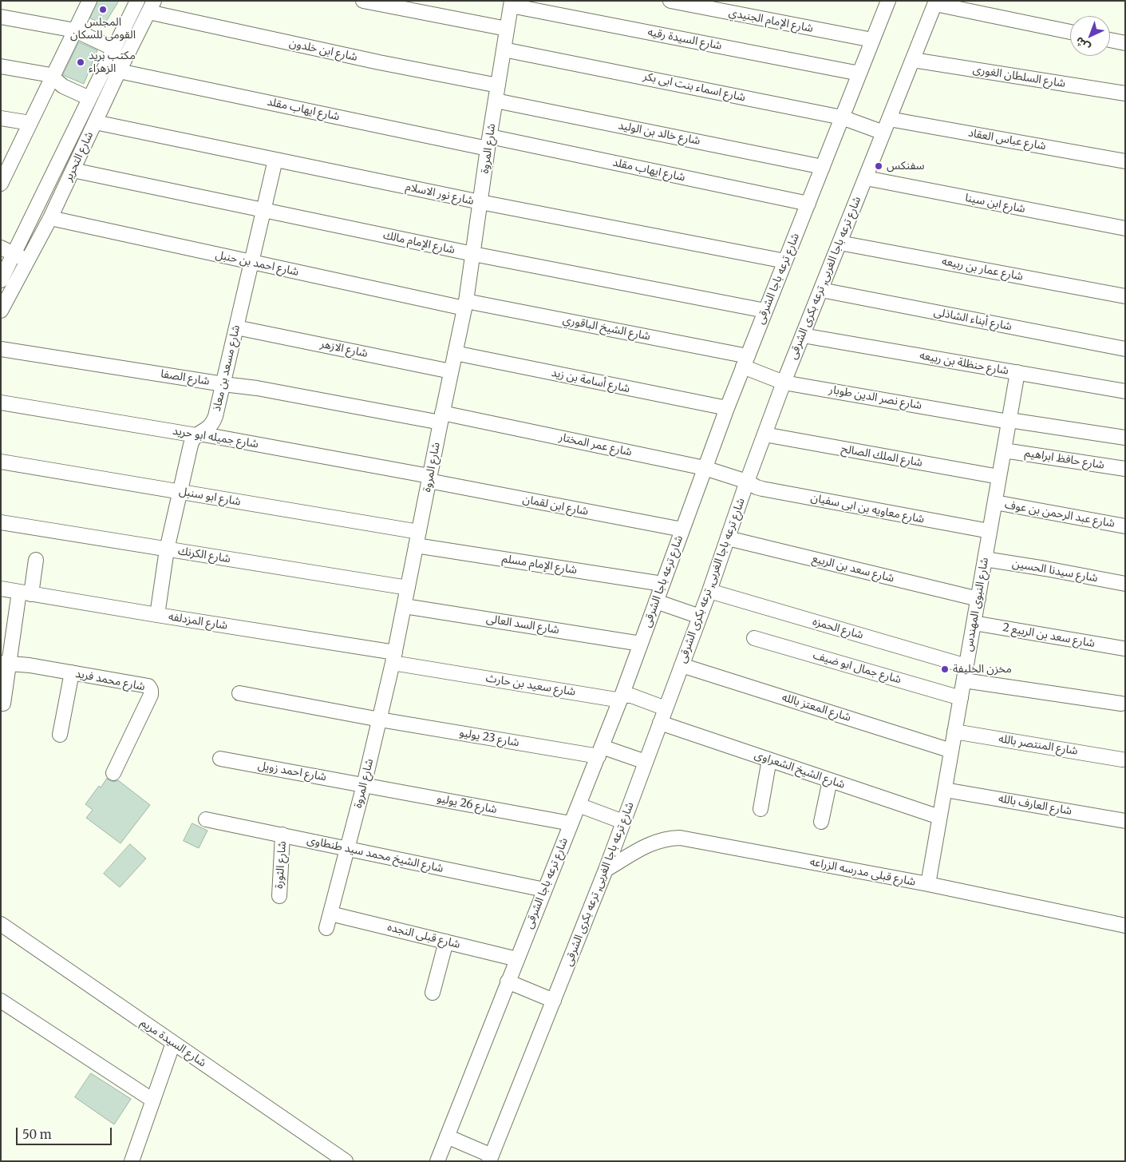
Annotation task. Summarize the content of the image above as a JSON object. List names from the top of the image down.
{
  "streets": {
    "street": [
      "شارع الإمام الجنيدي",
      "شارع السيدة رقيه",
      "شارع ابن خلدون",
      "شارع السلطان الغورى",
      "شارع اسماء بنت ابى بكر",
      "شارع ايهاب مقلد",
      "شارع خالد بن الوليد",
      "شارع عباس العقاد",
      "شارع المروة",
      "شارع التحرير",
      "شارع نور الاسلام",
      "شارع ابن سينا",
      "شارع الإمام مالك",
      "شارع احمد بن حنبل",
      "شارع عمار بن ربيعه",
      "شارع ترعه باجا الغربى, ترعه بكرى الشرقى",
      "شارع ترعه باجا الشرقى",
      "شارع أبناء الشاذلى",
      "شارع الشيخ الباقوري",
      "شارع الازهر",
      "شارع حنظلة بن ربيعه",
      "شارع مسعد بن معاذ",
      "شارع الصفا",
      "شارع أسامة بن زيد",
      "شارع نصر الدين طوبار",
      "شارع جميله ابو حريد",
      "شارع عمر المختار",
      "شارع الملك الصالح",
      "شارع حافظ ابراهيم",
      "شارع ابو سنبل",
      "شارع ابن لقمان",
      "شارع معاويه بن ابى سفيان",
      "شارع عبد الرحمن بن عوف",
      "شارع الكرنك",
      "شارع الإمام مسلم",
      "شارع سعد بن الربيع",
      "شارع سيدنا الحسين",
      "شارع النبوى المهندس",
      "شارع المزدلفه",
      "شارع السد العالى",
      "شارع الحمزه",
      "شارع سعد بن الربيع 2",
      "شارع جمال ابو ضيف",
      "شارع محمد فريد",
      "شارع سعيد بن حارث",
      "شارع المعتز بالله",
      "شارع 23 يوليو",
      "شارع المنتصر بالله",
      "شارع الشيخ الشعراوى",
      "شارع احمد زويل",
      "شارع 26 يوليو",
      "شارع العارف بالله",
      "شارع الشيخ محمد سيد طنطاوى",
      "شارع الثورة",
      "شارع قبلى مدرسه الزراعه",
      "شارع قبلى النجده",
      "شارع السيدة مريم"
    ]
  },
  "crossings": [
    ["شارع الإمام الجنيدي", "شارع ترعه باجا الشرقى"],
    ["شارع السيدة رقيه", "شارع المروة"],
    ["شارع السيدة رقيه", "شارع ترعه باجا الشرقى"],
    ["شارع ابن خلدون", "شارع المروة"],
    ["شارع ابن خلدون", "شارع التحرير"],
    ["شارع السلطان الغورى", "شارع ترعه باجا الغربى, ترعه بكرى الشرقى"],
    ["شارع اسماء بنت ابى بكر", "شارع المروة"],
    ["شارع اسماء بنت ابى بكر", "شارع ترعه باجا الغربى, ترعه بكرى الشرقى"],
    ["شارع اسماء بنت ابى بكر", "شارع ترعه باجا الشرقى"],
    ["شارع ايهاب مقلد", "شارع المروة"],
    ["شارع ايهاب مقلد", "شارع التحرير"],
    ["شارع ايهاب مقلد", "شارع ترعه باجا الشرقى"],
    ["شارع خالد بن الوليد", "شارع المروة"],
    ["شارع خالد بن الوليد", "شارع ترعه باجا الشرقى"],
    ["شارع عباس العقاد", "شارع ترعه باجا الغربى, ترعه بكرى الشرقى"],
    ["شارع المروة", "شارع نور الاسلام"],
    ["شارع المروة", "شارع الإمام مالك"],
    ["شارع المروة", "شارع احمد بن حنبل"],
    ["شارع المروة", "شارع الشيخ الباقوري"],
    ["شارع المروة", "شارع الازهر"],
    ["شارع المروة", "شارع الصفا"],
    ["شارع المروة", "شارع أسامة بن زيد"],
    ["شارع المروة", "شارع جميله ابو حريد"],
    ["شارع المروة", "شارع عمر المختار"],
    ["شارع المروة", "شارع ابو سنبل"],
    ["شارع المروة", "شارع ابن لقمان"],
    ["شارع المروة", "شارع الكرنك"],
    ["شارع المروة", "شارع الإمام مسلم"],
    ["شارع المروة", "شارع المزدلفه"],
    ["شارع المروة", "شارع السد العالى"],
    ["شارع المروة", "شارع سعيد بن حارث"],
    ["شارع المروة", "شارع 23 يوليو"],
    ["شارع المروة", "شارع احمد زويل"],
    ["شارع المروة", "شارع 26 يوليو"],
    ["شارع المروة", "شارع الشيخ محمد سيد طنطاوى"],
    ["شارع المروة", "شارع قبلى النجده"],
    ["شارع التحرير", "شارع نور الاسلام"],
    ["شارع التحرير", "شارع الإمام مالك"],
    ["شارع التحرير", "شارع احمد بن حنبل"],
    ["شارع نور الاسلام", "شارع ترعه باجا الشرقى"],
    ["شارع نور الاسلام", "شارع مسعد بن معاذ"],
    ["شارع ابن سينا", "شارع ترعه باجا الغربى, ترعه بكرى الشرقى"],
    ["شارع الإمام مالك", "شارع ترعه باجا الشرقى"],
    ["شارع الإمام مالك", "شارع مسعد بن معاذ"],
    ["شارع احمد بن حنبل", "شارع الشيخ الباقوري"],
    ["شارع احمد بن حنبل", "شارع مسعد بن معاذ"],
    ["شارع عمار بن ربيعه", "شارع ترعه باجا الغربى, ترعه بكرى الشرقى"],
    ["شارع ترعه باجا الغربى, ترعه بكرى الشرقى", "شارع أبناء الشاذلى"],
    ["شارع ترعه باجا الغربى, ترعه بكرى الشرقى", "شارع حنظلة بن ربيعه"],
    ["شارع ترعه باجا الغربى, ترعه بكرى الشرقى", "شارع نصر الدين طوبار"],
    ["شارع ترعه باجا الغربى, ترعه بكرى الشرقى", "شارع عمر المختار"],
    ["شارع ترعه باجا الغربى, ترعه بكرى الشرقى", "شارع الملك الصالح"],
    ["شارع ترعه باجا الغربى, ترعه بكرى الشرقى", "شارع معاويه بن ابى سفيان"],
    ["شارع ترعه باجا الغربى, ترعه بكرى الشرقى", "شارع سعد بن الربيع"],
    ["شارع ترعه باجا الغربى, ترعه بكرى الشرقى", "شارع الحمزه"],
    ["شارع ترعه باجا الغربى, ترعه بكرى الشرقى", "شارع سعيد بن حارث"],
    ["شارع ترعه باجا الغربى, ترعه بكرى الشرقى", "شارع المعتز بالله"],
    ["شارع ترعه باجا الغربى, ترعه بكرى الشرقى", "شارع 23 يوليو"],
    ["شارع ترعه باجا الغربى, ترعه بكرى الشرقى", "شارع الشيخ الشعراوى"],
    ["شارع ترعه باجا الغربى, ترعه بكرى الشرقى", "شارع قبلى مدرسه الزراعه"],
    ["شارع ترعه باجا الشرقى", "شارع الشيخ الباقوري"],
    ["شارع ترعه باجا الشرقى", "شارع أسامة بن زيد"],
    ["شارع ترعه باجا الشرقى", "شارع نصر الدين طوبار"],
    ["شارع ترعه باجا الشرقى", "شارع عمر المختار"],
    ["شارع ترعه باجا الشرقى", "شارع ابن لقمان"],
    ["شارع ترعه باجا الشرقى", "شارع الإمام مسلم"],
    ["شارع ترعه باجا الشرقى", "شارع السد العالى"],
    ["شارع ترعه باجا الشرقى", "شارع سعيد بن حارث"],
    ["شارع ترعه باجا الشرقى", "شارع 23 يوليو"],
    ["شارع ترعه باجا الشرقى", "شارع 26 يوليو"],
    ["شارع ترعه باجا الشرقى", "شارع الشيخ محمد سيد طنطاوى"],
    ["شارع ترعه باجا الشرقى", "شارع قبلى النجده"],
    ["شارع الشيخ الباقوري", "شارع نصر الدين طوبار"],
    ["شارع الازهر", "شارع مسعد بن معاذ"],
    ["شارع حنظلة بن ربيعه", "شارع النبوى المهندس"],
    ["شارع مسعد بن معاذ", "شارع الصفا"],
    ["شارع مسعد بن معاذ", "شارع جميله ابو حريد"],
    ["شارع الصفا", "شارع عمر المختار"],
    ["شارع نصر الدين طوبار", "شارع النبوى المهندس"],
    ["شارع جميله ابو حريد", "شارع ابن لقمان"],
    ["شارع عمر المختار", "شارع معاويه بن ابى سفيان"],
    ["شارع الملك الصالح", "شارع النبوى المهندس"],
    ["شارع حافظ ابراهيم", "شارع النبوى المهندس"],
    ["شارع معاويه بن ابى سفيان", "شارع النبوى المهندس"],
    ["شارع عبد الرحمن بن عوف", "شارع النبوى المهندس"],
    ["شارع سعد بن الربيع", "شارع النبوى المهندس"],
    ["شارع سيدنا الحسين", "شارع النبوى المهندس"],
    ["شارع النبوى المهندس", "شارع الحمزه"],
    ["شارع النبوى المهندس", "شارع سعد بن الربيع 2"],
    ["شارع النبوى المهندس", "شارع جمال ابو ضيف"],
    ["شارع النبوى المهندس", "شارع المعتز بالله"],
    ["شارع النبوى المهندس", "شارع المنتصر بالله"],
    ["شارع النبوى المهندس", "شارع الشيخ الشعراوى"],
    ["شارع النبوى المهندس", "شارع العارف بالله"],
    ["شارع النبوى المهندس", "شارع قبلى مدرسه الزراعه"],
    ["شارع المزدلفه", "شارع سعيد بن حارث"],
    ["شارع احمد زويل", "شارع 26 يوليو"],
    ["شارع الشيخ محمد سيد طنطاوى", "شارع الثورة"]
  ],
  "places": [
    "المجلس القومى للسكان",
    "مكتب بريد الزهراء",
    "سفنكس",
    "مخزن الخليفة"
  ],
  "scale_bar": "50 m",
  "north": "bottom left"
}
